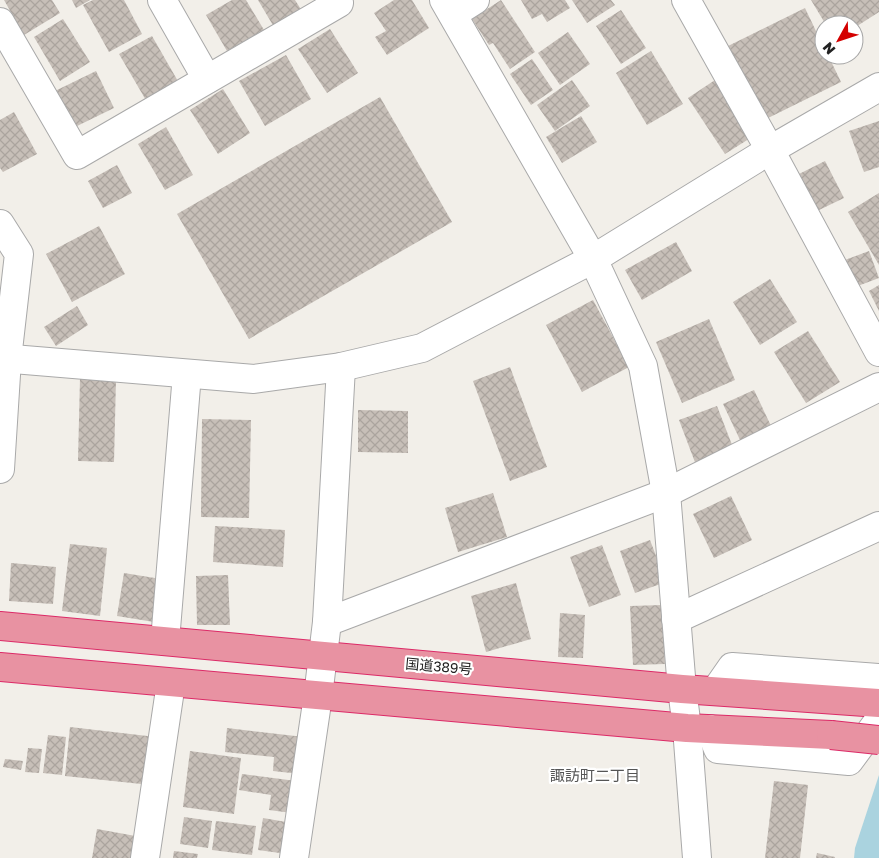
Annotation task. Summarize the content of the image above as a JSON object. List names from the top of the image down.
{
  "streets": {
    "highway": ["国道389号"]
  },
  "districts": ["諏訪町二丁目"],
  "north": "bottom left"
}
